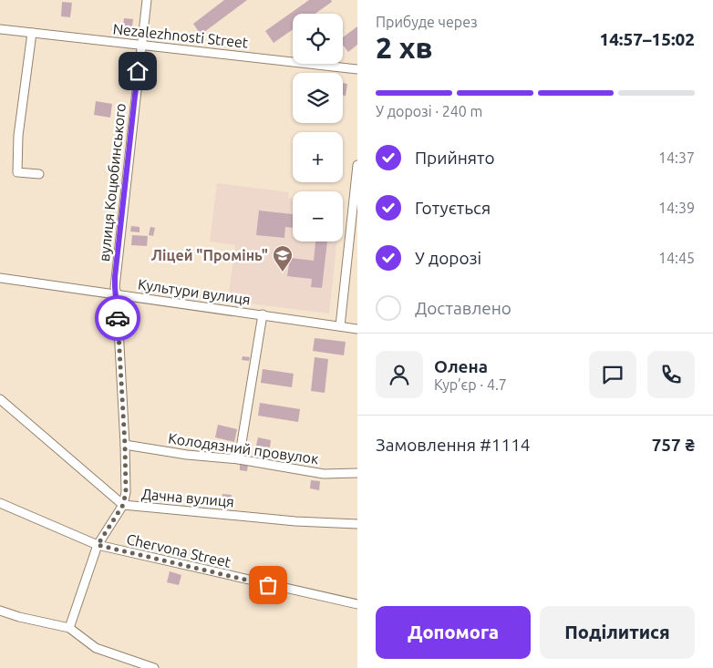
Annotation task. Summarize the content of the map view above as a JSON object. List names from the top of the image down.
{
  "streets": {
    "street": [
      "Nezalezhnosti Street",
      "вулиця Коцюбинського",
      "Культури вулиця",
      "Колодязний провулок",
      "Дачна вулиця",
      "Chervona Street"
    ]
  },
  "crossings": [
    ["Nezalezhnosti Street", "вулиця Коцюбинського"],
    ["вулиця Коцюбинського", "Культури вулиця"],
    ["вулиця Коцюбинського", "Колодязний провулок"],
    ["вулиця Коцюбинського", "Дачна вулиця"],
    ["вулиця Коцюбинського", "Chervona Street"]
  ],
  "places": {
    "school or university": ["Ліцей \"Промінь\""]
  },
  "page": {
    "heading": ["2 хв", "Прибуде через", "14:57–15:02"],
    "panel": [
      "Олена",
      "Кур’єр · 4.7",
      "Замовлення #1114",
      "757 ₴"
    ],
    "map_buttons": ["+", "−"],
    "bar": "У дорозі · 240 m",
    "list": [
      ["Прийнято", "14:37"],
      ["Готується", "14:39"],
      ["У дорозі", "14:45"],
      "Доставлено"
    ],
    "buttons": ["Допомога", "Поділитися"]
  }
}
